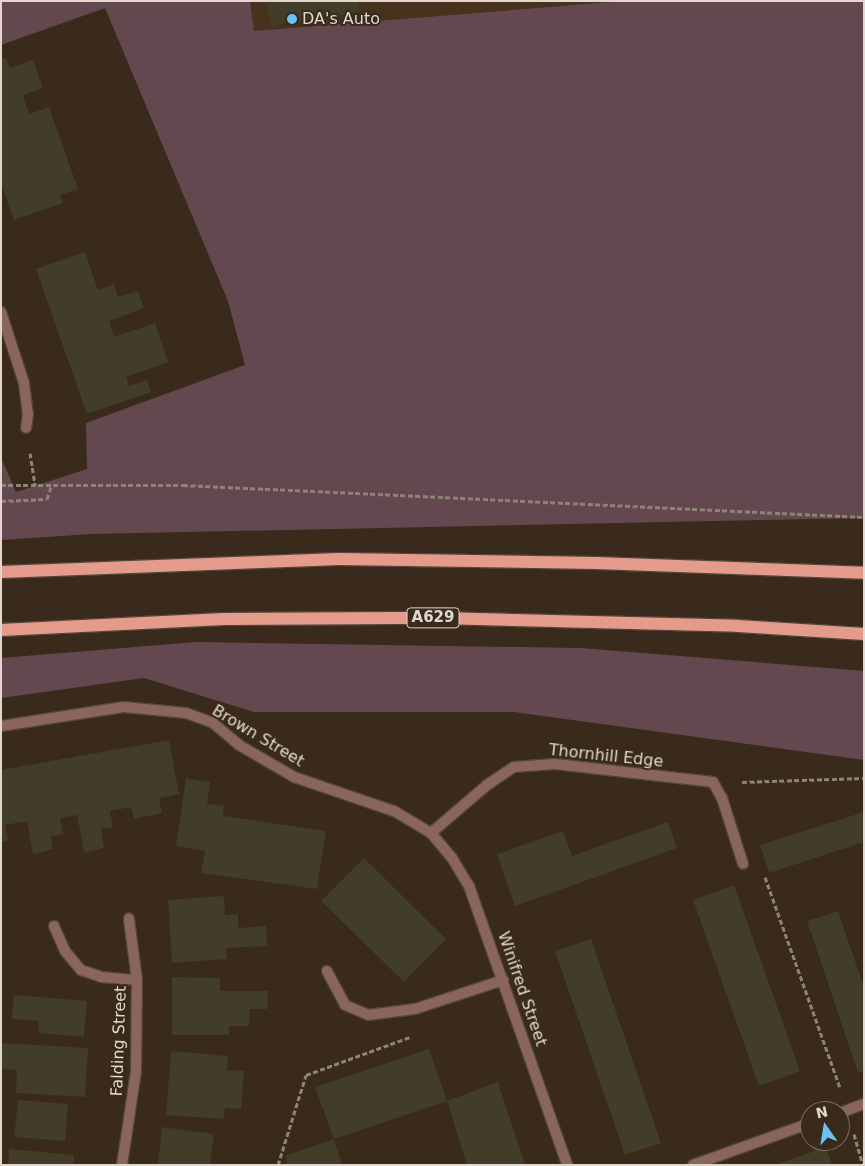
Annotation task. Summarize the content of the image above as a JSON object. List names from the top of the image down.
{
  "streets": {
    "main road": ["A629"],
    "street": [
      "Brown Street",
      "Thornhill Edge",
      "Winifred Street",
      "Falding Street"
    ]
  },
  "crossings": [
    ["Brown Street", "Thornhill Edge"],
    ["Brown Street", "Winifred Street"],
    ["Thornhill Edge", "Winifred Street"]
  ],
  "places": ["DA's Auto"],
  "north": "top"
}
